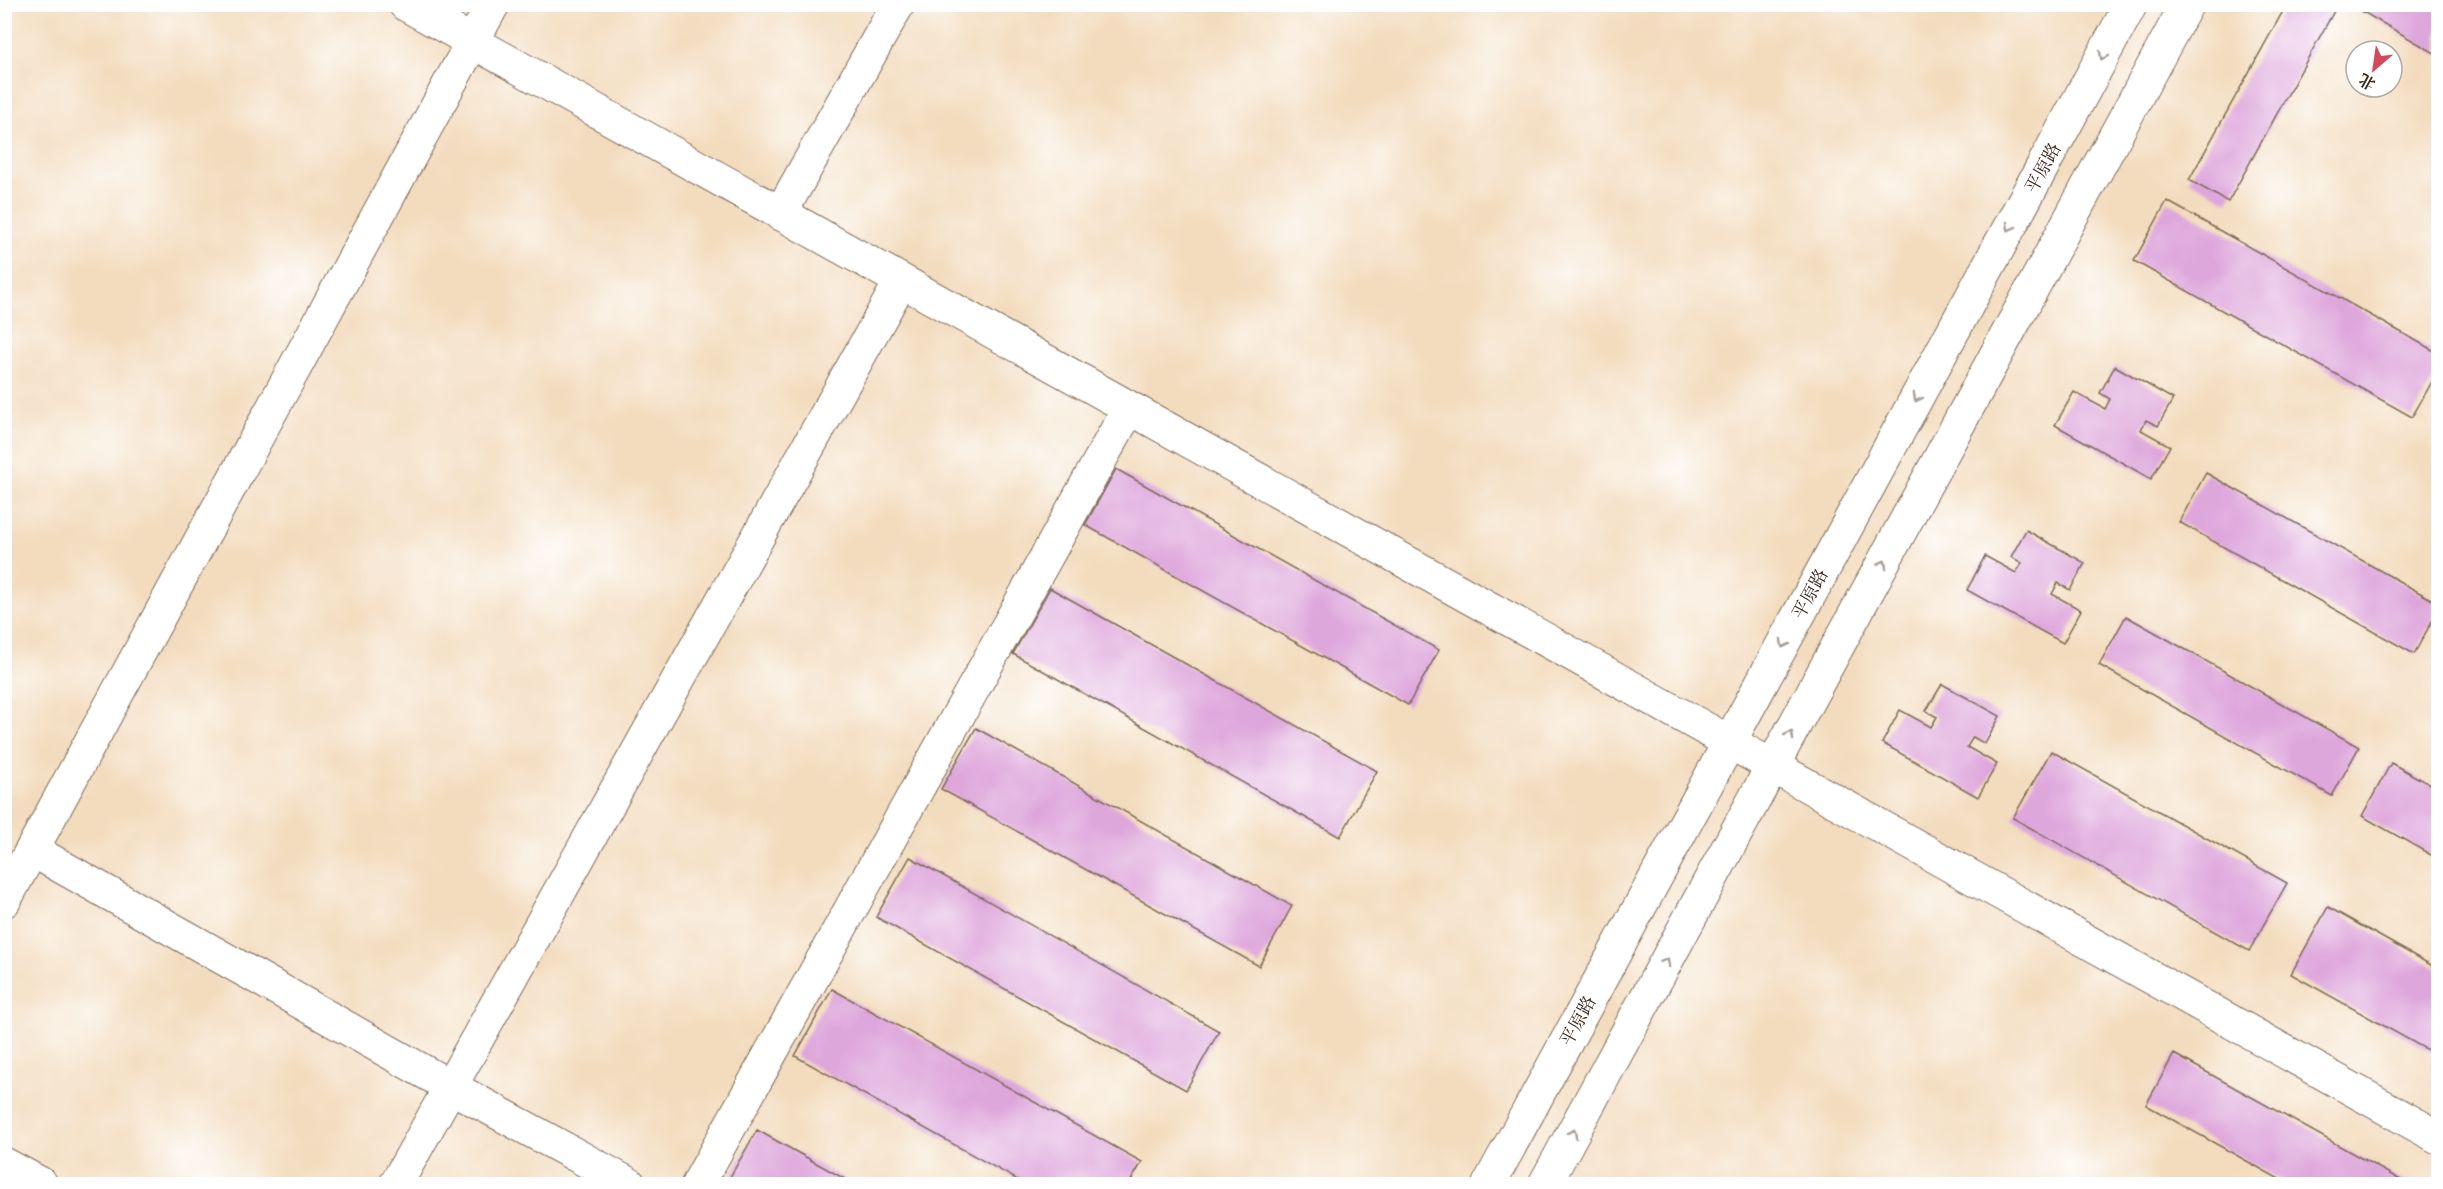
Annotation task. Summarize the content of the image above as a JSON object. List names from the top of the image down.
{
  "streets": {
    "street": ["平原路"]
  },
  "north": "bottom left"
}
